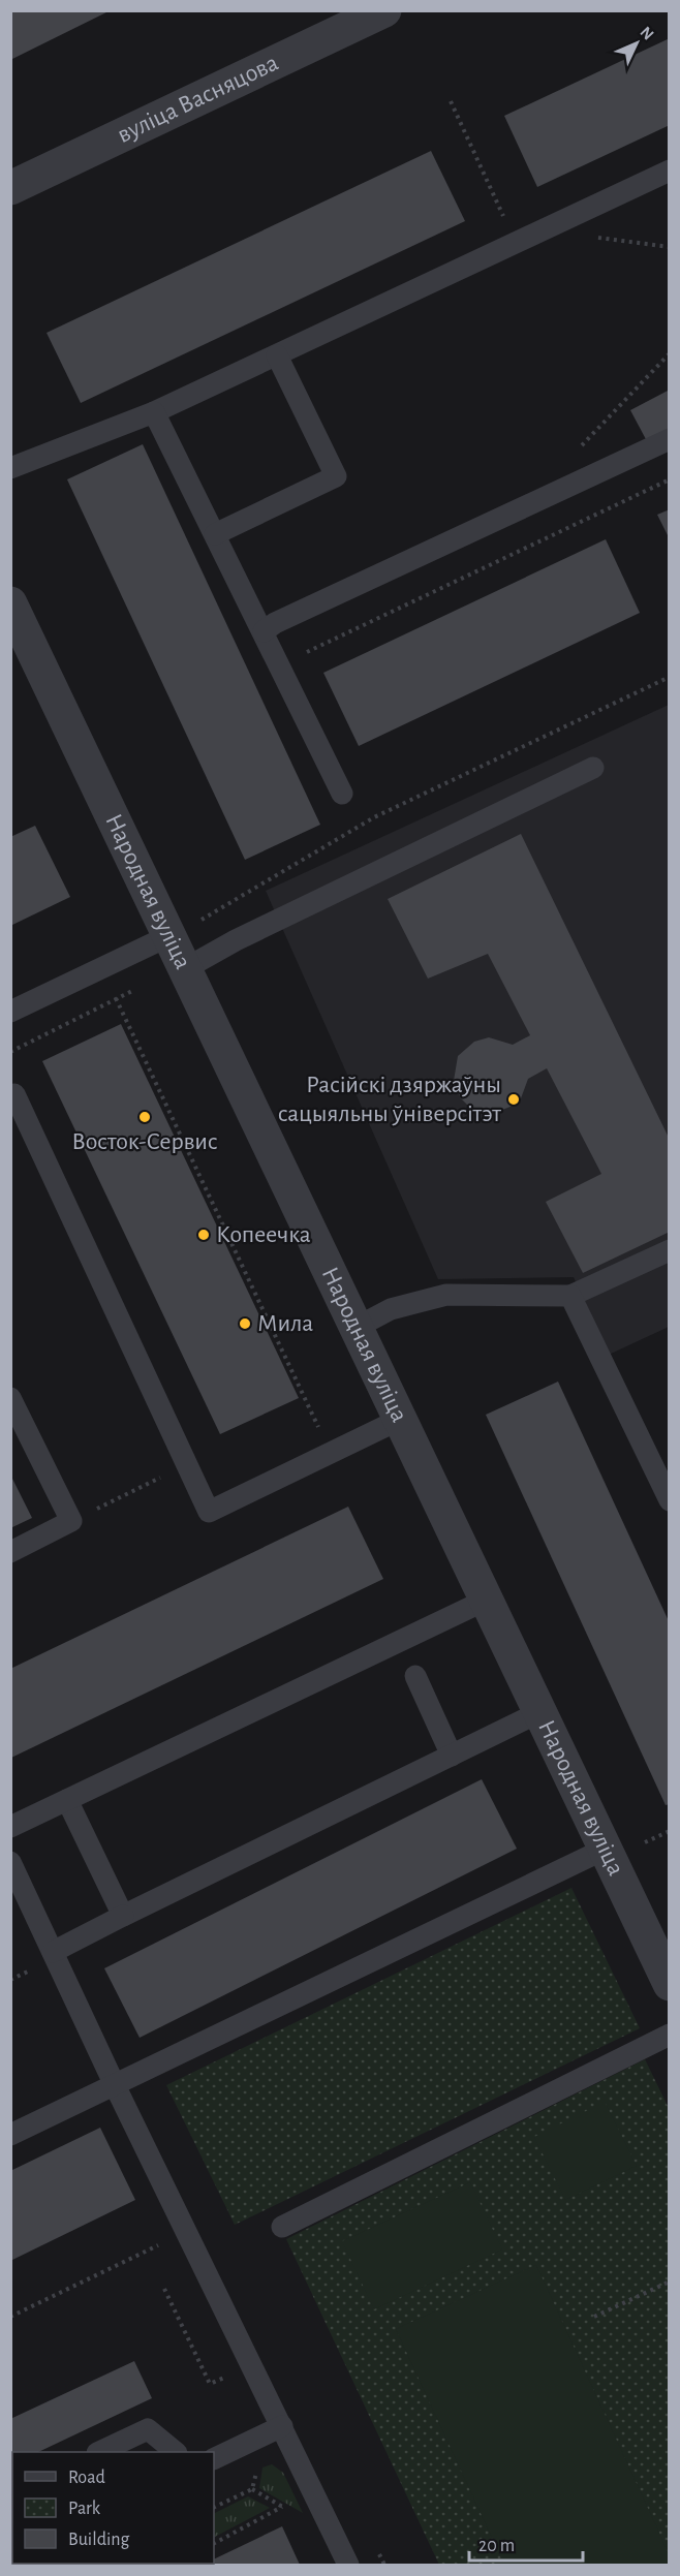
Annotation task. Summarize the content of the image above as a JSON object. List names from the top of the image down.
{
  "streets": {
    "street": ["вуліца Васняцова", "Народная вуліца"]
  },
  "places": [
    "Расійскі дзяржаўны сацыяльны ўніверсітэт",
    "Восток-Сервис",
    "Копеечка",
    "Мила"
  ],
  "legend": ["Road", "Park", "Building"],
  "scale_bar": "20 m",
  "north": "top right"
}
